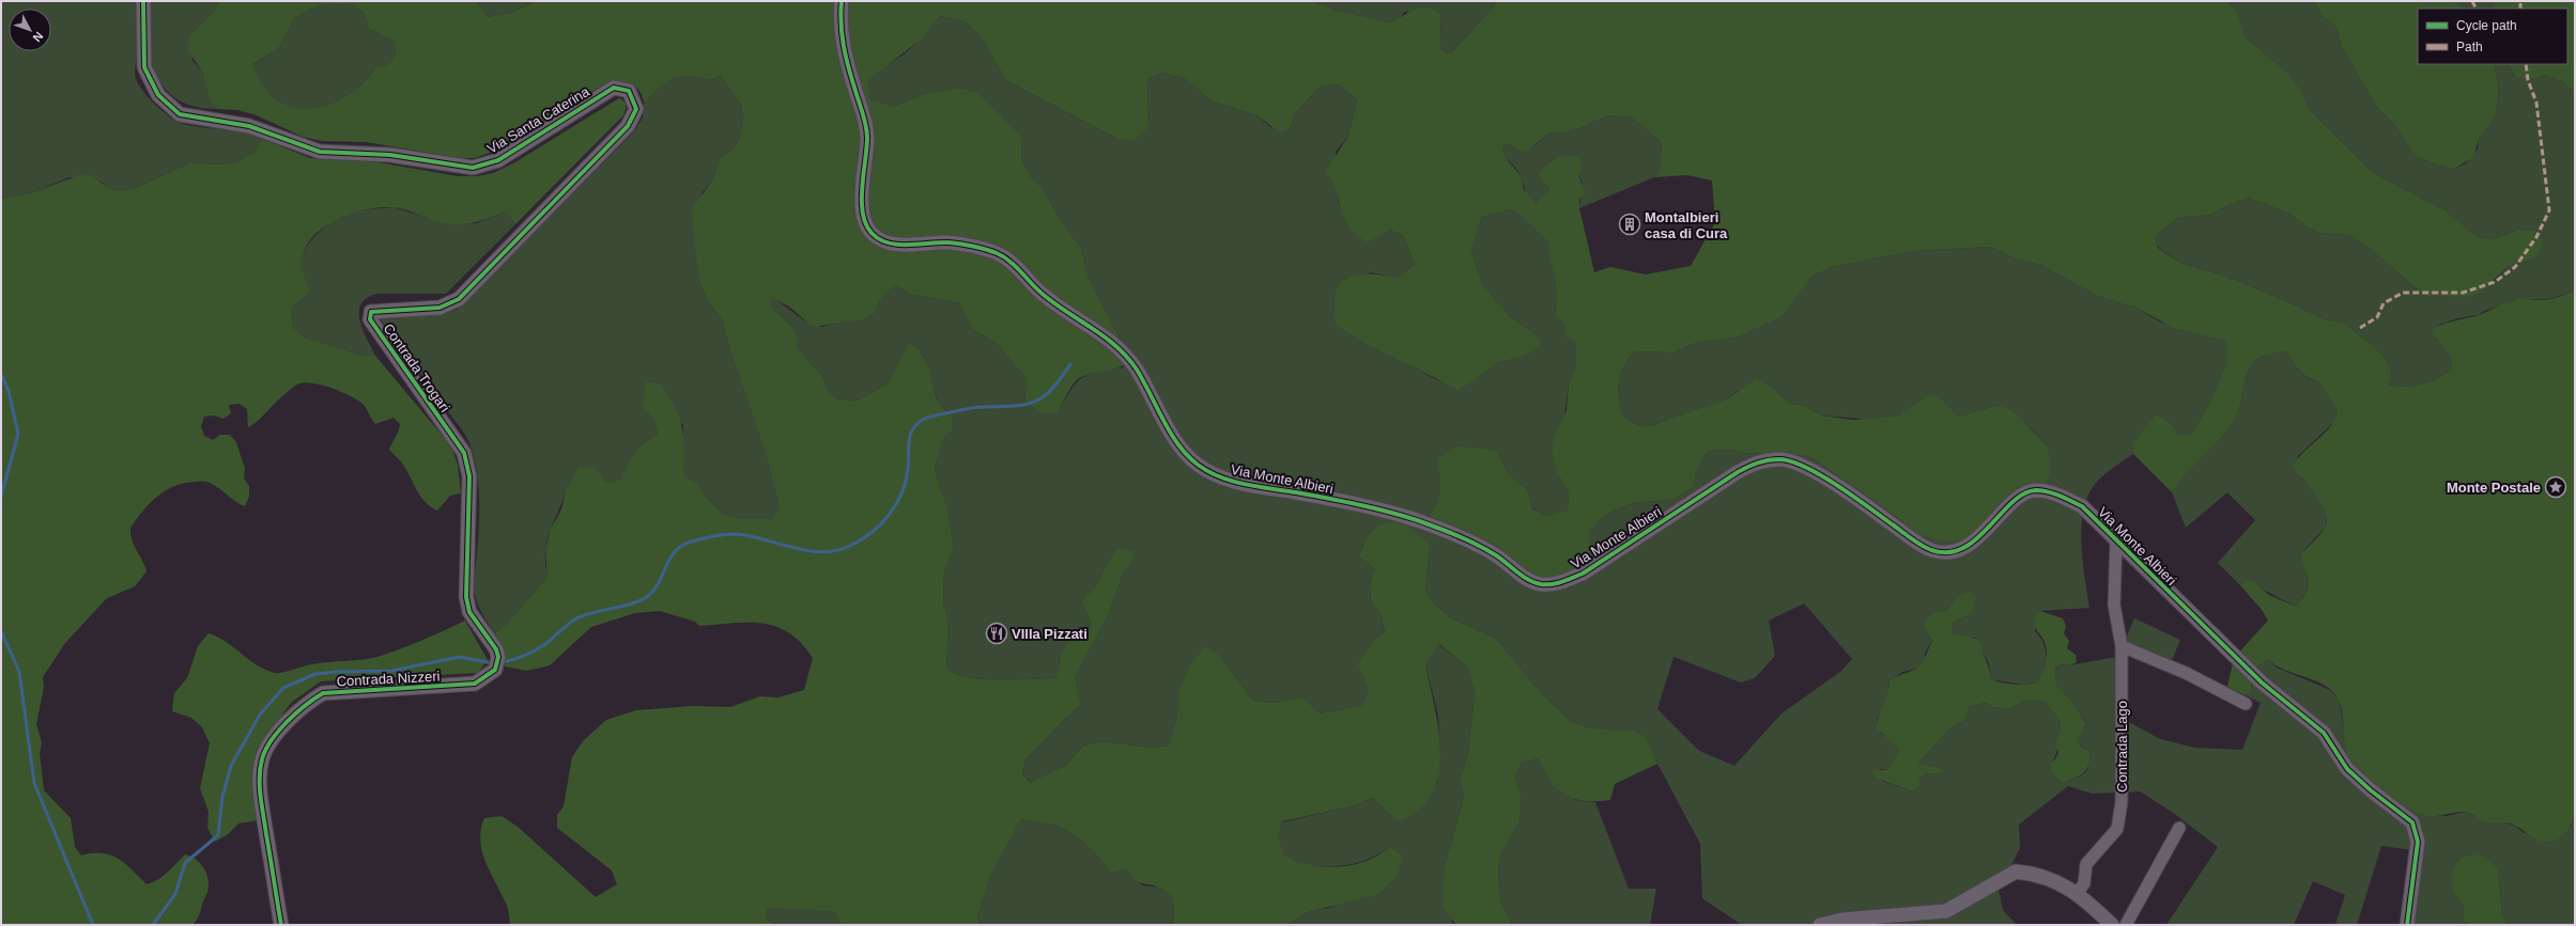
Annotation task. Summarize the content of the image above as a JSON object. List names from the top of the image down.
{
  "streets": {
    "street": [
      "Via Santa Caterina",
      "Contrada Trogari",
      "Via Monte Albieri",
      "Contrada Nizzeri",
      "Contrada Lago"
    ]
  },
  "crossings": [
    ["Via Santa Caterina", "Contrada Trogari"],
    ["Contrada Trogari", "Contrada Nizzeri"],
    ["Via Monte Albieri", "Contrada Lago"]
  ],
  "places": {
    "building": ["Montalbieri casa di Cura"],
    "place": ["Monte Postale"],
    "restaurant": ["VIlla Pizzati"]
  },
  "legend": ["Cycle path", "Path"],
  "north": "bottom right"
}
